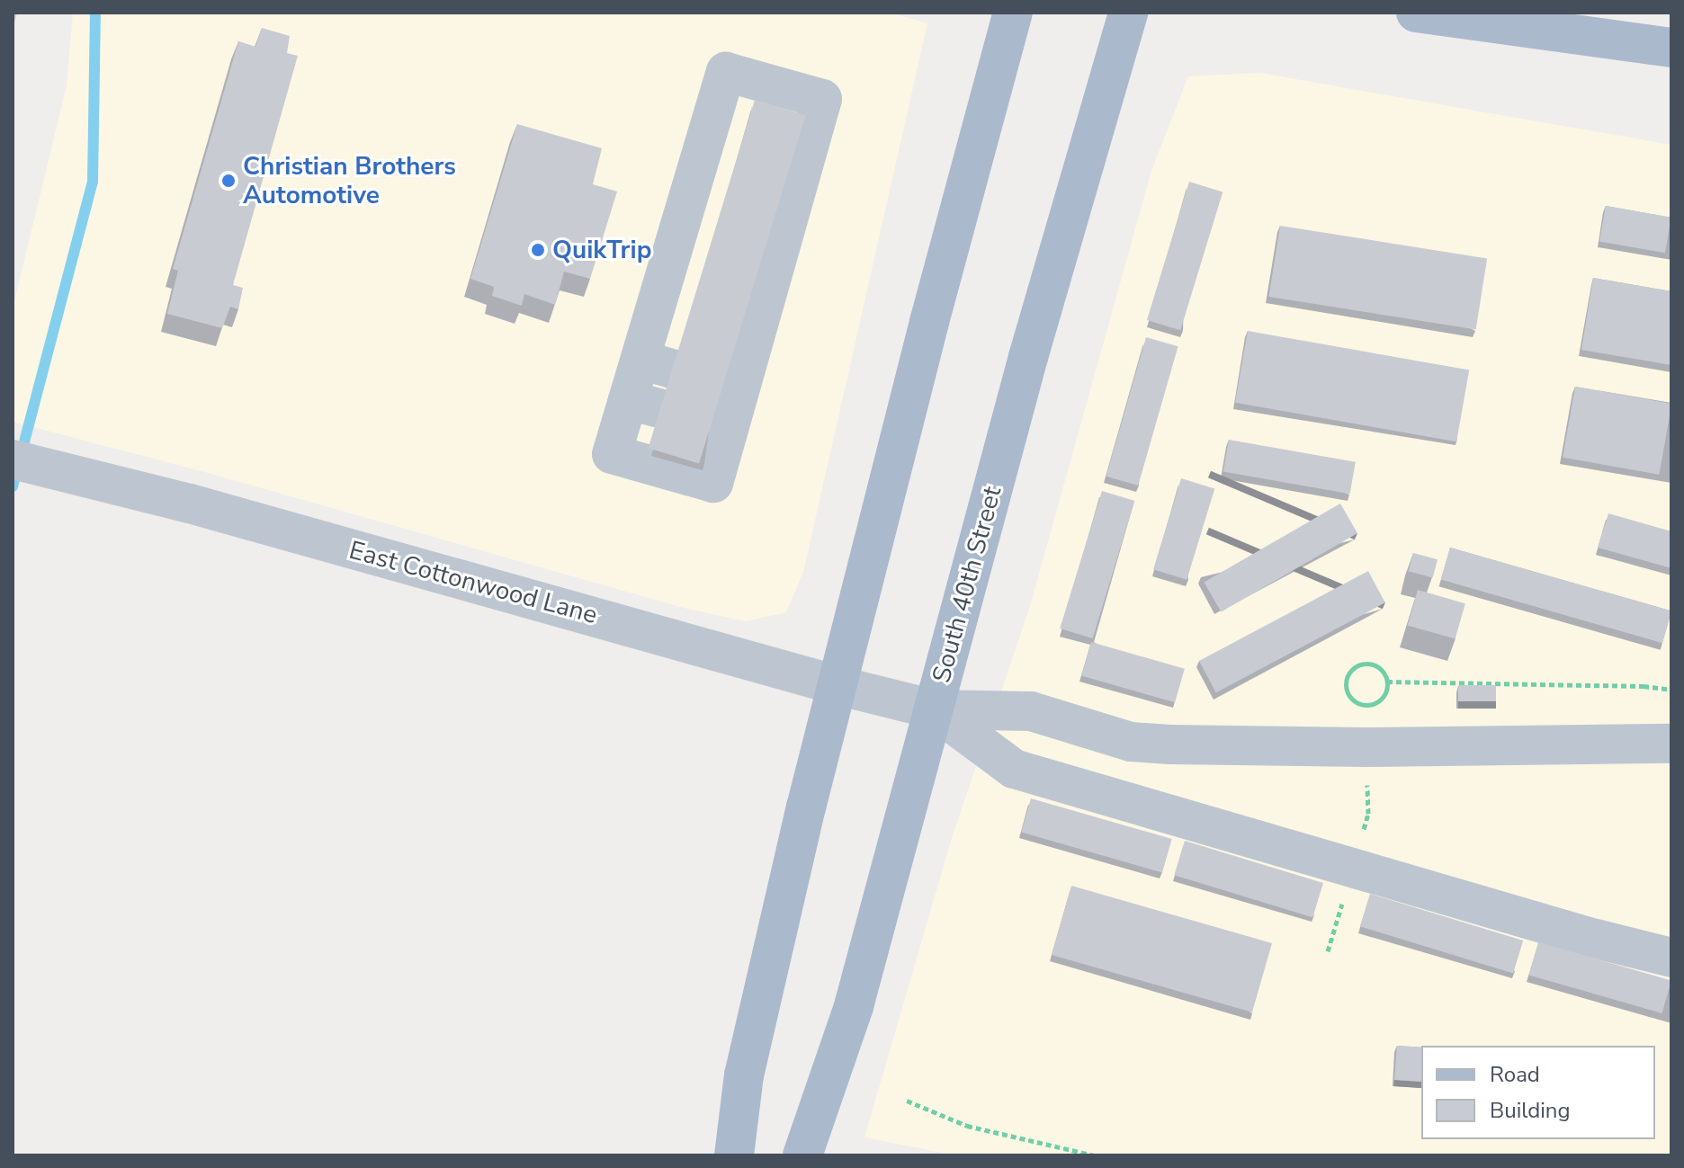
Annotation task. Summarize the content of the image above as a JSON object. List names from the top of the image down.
{
  "streets": {
    "main road": ["South 40th Street"],
    "street": ["East Cottonwood Lane"]
  },
  "crossings": [
    ["East Cottonwood Lane", "South 40th Street"]
  ],
  "places": ["Christian Brothers Automotive", "QuikTrip"],
  "legend": ["Road", "Building"]
}
